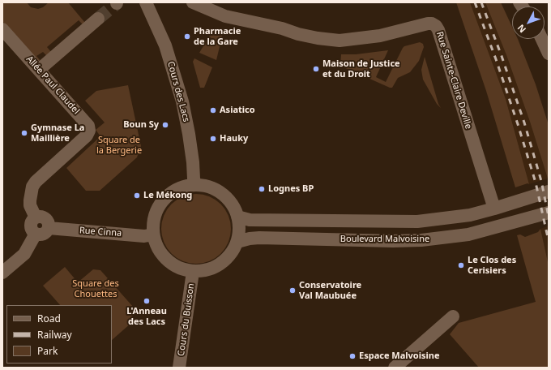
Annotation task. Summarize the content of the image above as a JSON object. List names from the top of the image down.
{
  "streets": {
    "street": [
      "Rue Sainte-Claire Deville",
      "Allée Paul Claudel",
      "Cours des Lacs",
      "Rue Cinna",
      "Boulevard Malvoisine",
      "Cours du Buisson"
    ]
  },
  "crossings": [
    ["Rue Sainte-Claire Deville", "Boulevard Malvoisine"],
    ["Allée Paul Claudel", "Rue Cinna"],
    ["Cours des Lacs", "Rue Cinna"],
    ["Cours des Lacs", "Boulevard Malvoisine"],
    ["Cours des Lacs", "Cours du Buisson"],
    ["Rue Cinna", "Boulevard Malvoisine"],
    ["Rue Cinna", "Cours du Buisson"],
    ["Boulevard Malvoisine", "Cours du Buisson"]
  ],
  "parks": ["Square de la Bergerie", "Square des Chouettes"],
  "places": [
    "Pharmacie de la Gare",
    "Maison de Justice et du Droit",
    "Asiatico",
    "Boun Sy",
    "Gymnase La Maillière",
    "Hauky",
    "Lognes BP",
    "Le Mékong",
    "Le Clos des Cerisiers",
    "Conservatoire Val Maubuée",
    "L'Anneau des Lacs",
    "Espace Malvoisine"
  ],
  "legend": ["Road", "Railway", "Park"],
  "north": "bottom left"
}
